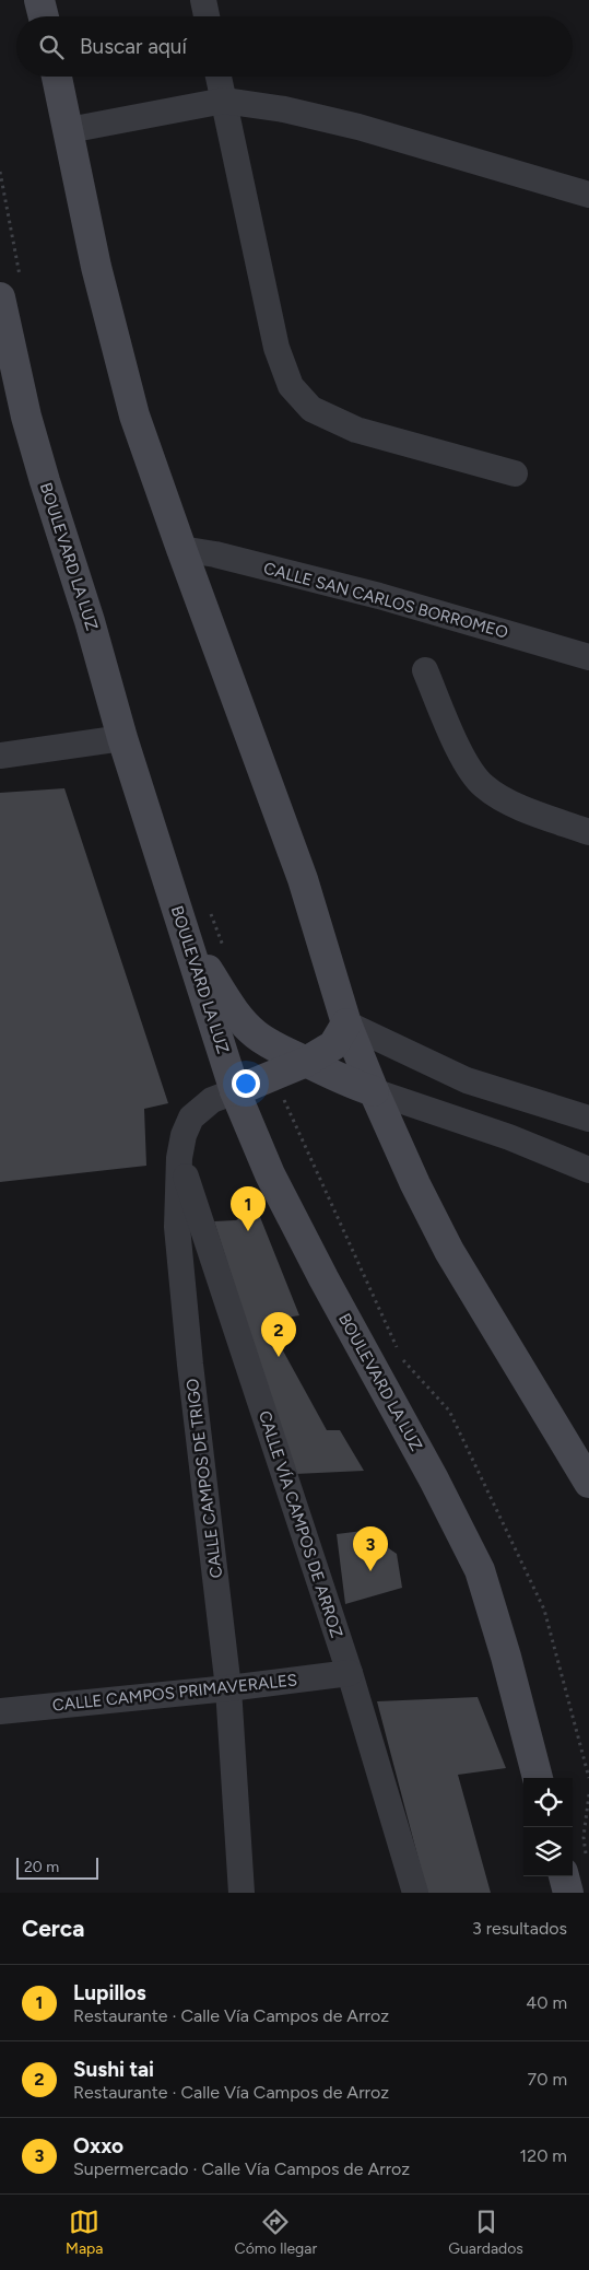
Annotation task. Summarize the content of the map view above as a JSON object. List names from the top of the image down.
{
  "streets": {
    "main road": ["BOULEVARD LA LUZ"],
    "street": [
      "CALLE SAN CARLOS BORROMEO",
      "CALLE CAMPOS DE TRIGO",
      "CALLE VÍA CAMPOS DE ARROZ",
      "CALLE CAMPOS PRIMAVERALES"
    ]
  },
  "crossings": [
    ["BOULEVARD LA LUZ", "CALLE CAMPOS DE TRIGO"],
    ["CALLE CAMPOS DE TRIGO", "CALLE VÍA CAMPOS DE ARROZ"],
    ["CALLE CAMPOS DE TRIGO", "CALLE CAMPOS PRIMAVERALES"],
    ["CALLE VÍA CAMPOS DE ARROZ", "CALLE CAMPOS PRIMAVERALES"]
  ],
  "scale_bar": "20 m",
  "page": {
    "search": "Buscar aquí",
    "pins": ["1", "2", "3"],
    "scale": "20 m",
    "heading": ["Cerca", "3 resultados"],
    "list": [
      {
        "mark": "1",
        "name": "Lupillos",
        "note": "Restaurante · Calle Vía Campos de Arroz",
        "value": "40 m"
      },
      {
        "mark": "2",
        "name": "Sushi tai",
        "note": "Restaurante · Calle Vía Campos de Arroz",
        "value": "70 m"
      },
      {
        "mark": "3",
        "name": "Oxxo",
        "note": "Supermercado · Calle Vía Campos de Arroz",
        "value": "120 m"
      }
    ],
    "nav": ["Mapa", "Cómo llegar", "Guardados"]
  }
}
